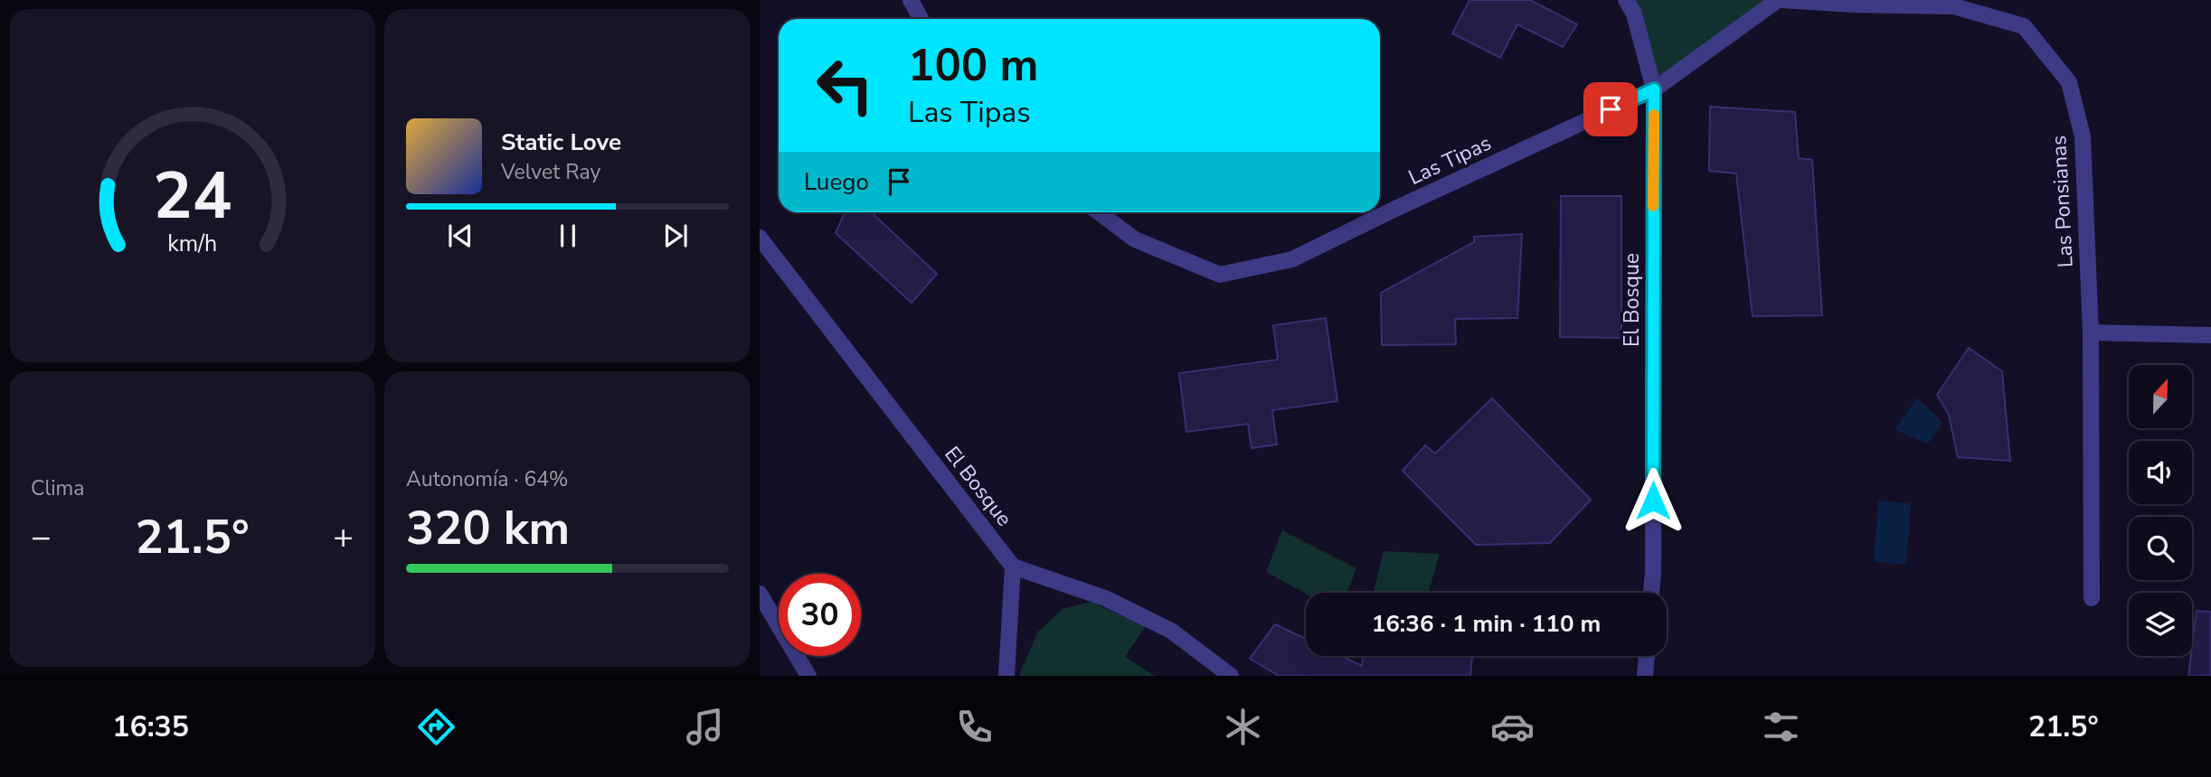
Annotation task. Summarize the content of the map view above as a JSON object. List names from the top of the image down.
{
  "streets": {
    "street": ["Las Tipas", "Las Ponsianas", "El Bosque"]
  },
  "crossings": [
    ["Las Tipas", "Las Ponsianas"],
    ["Las Tipas", "El Bosque"]
  ],
  "north": "top",
  "page": {
    "turn": ["100 m", "Las Tipas"],
    "song": ["Static Love", "Velvet Ray"],
    "then": "Luego",
    "tile": [
      "Clima",
      ["Autonomía · 64%", "320 km"]
    ],
    "heat": ["−", "21.5°", "+"],
    "limit": "30",
    "trip": "16:36 · 1 min · 110 m",
    "tabs": ["16:35", "21.5°"],
    "gauge": ["24", "km/h"]
  }
}
